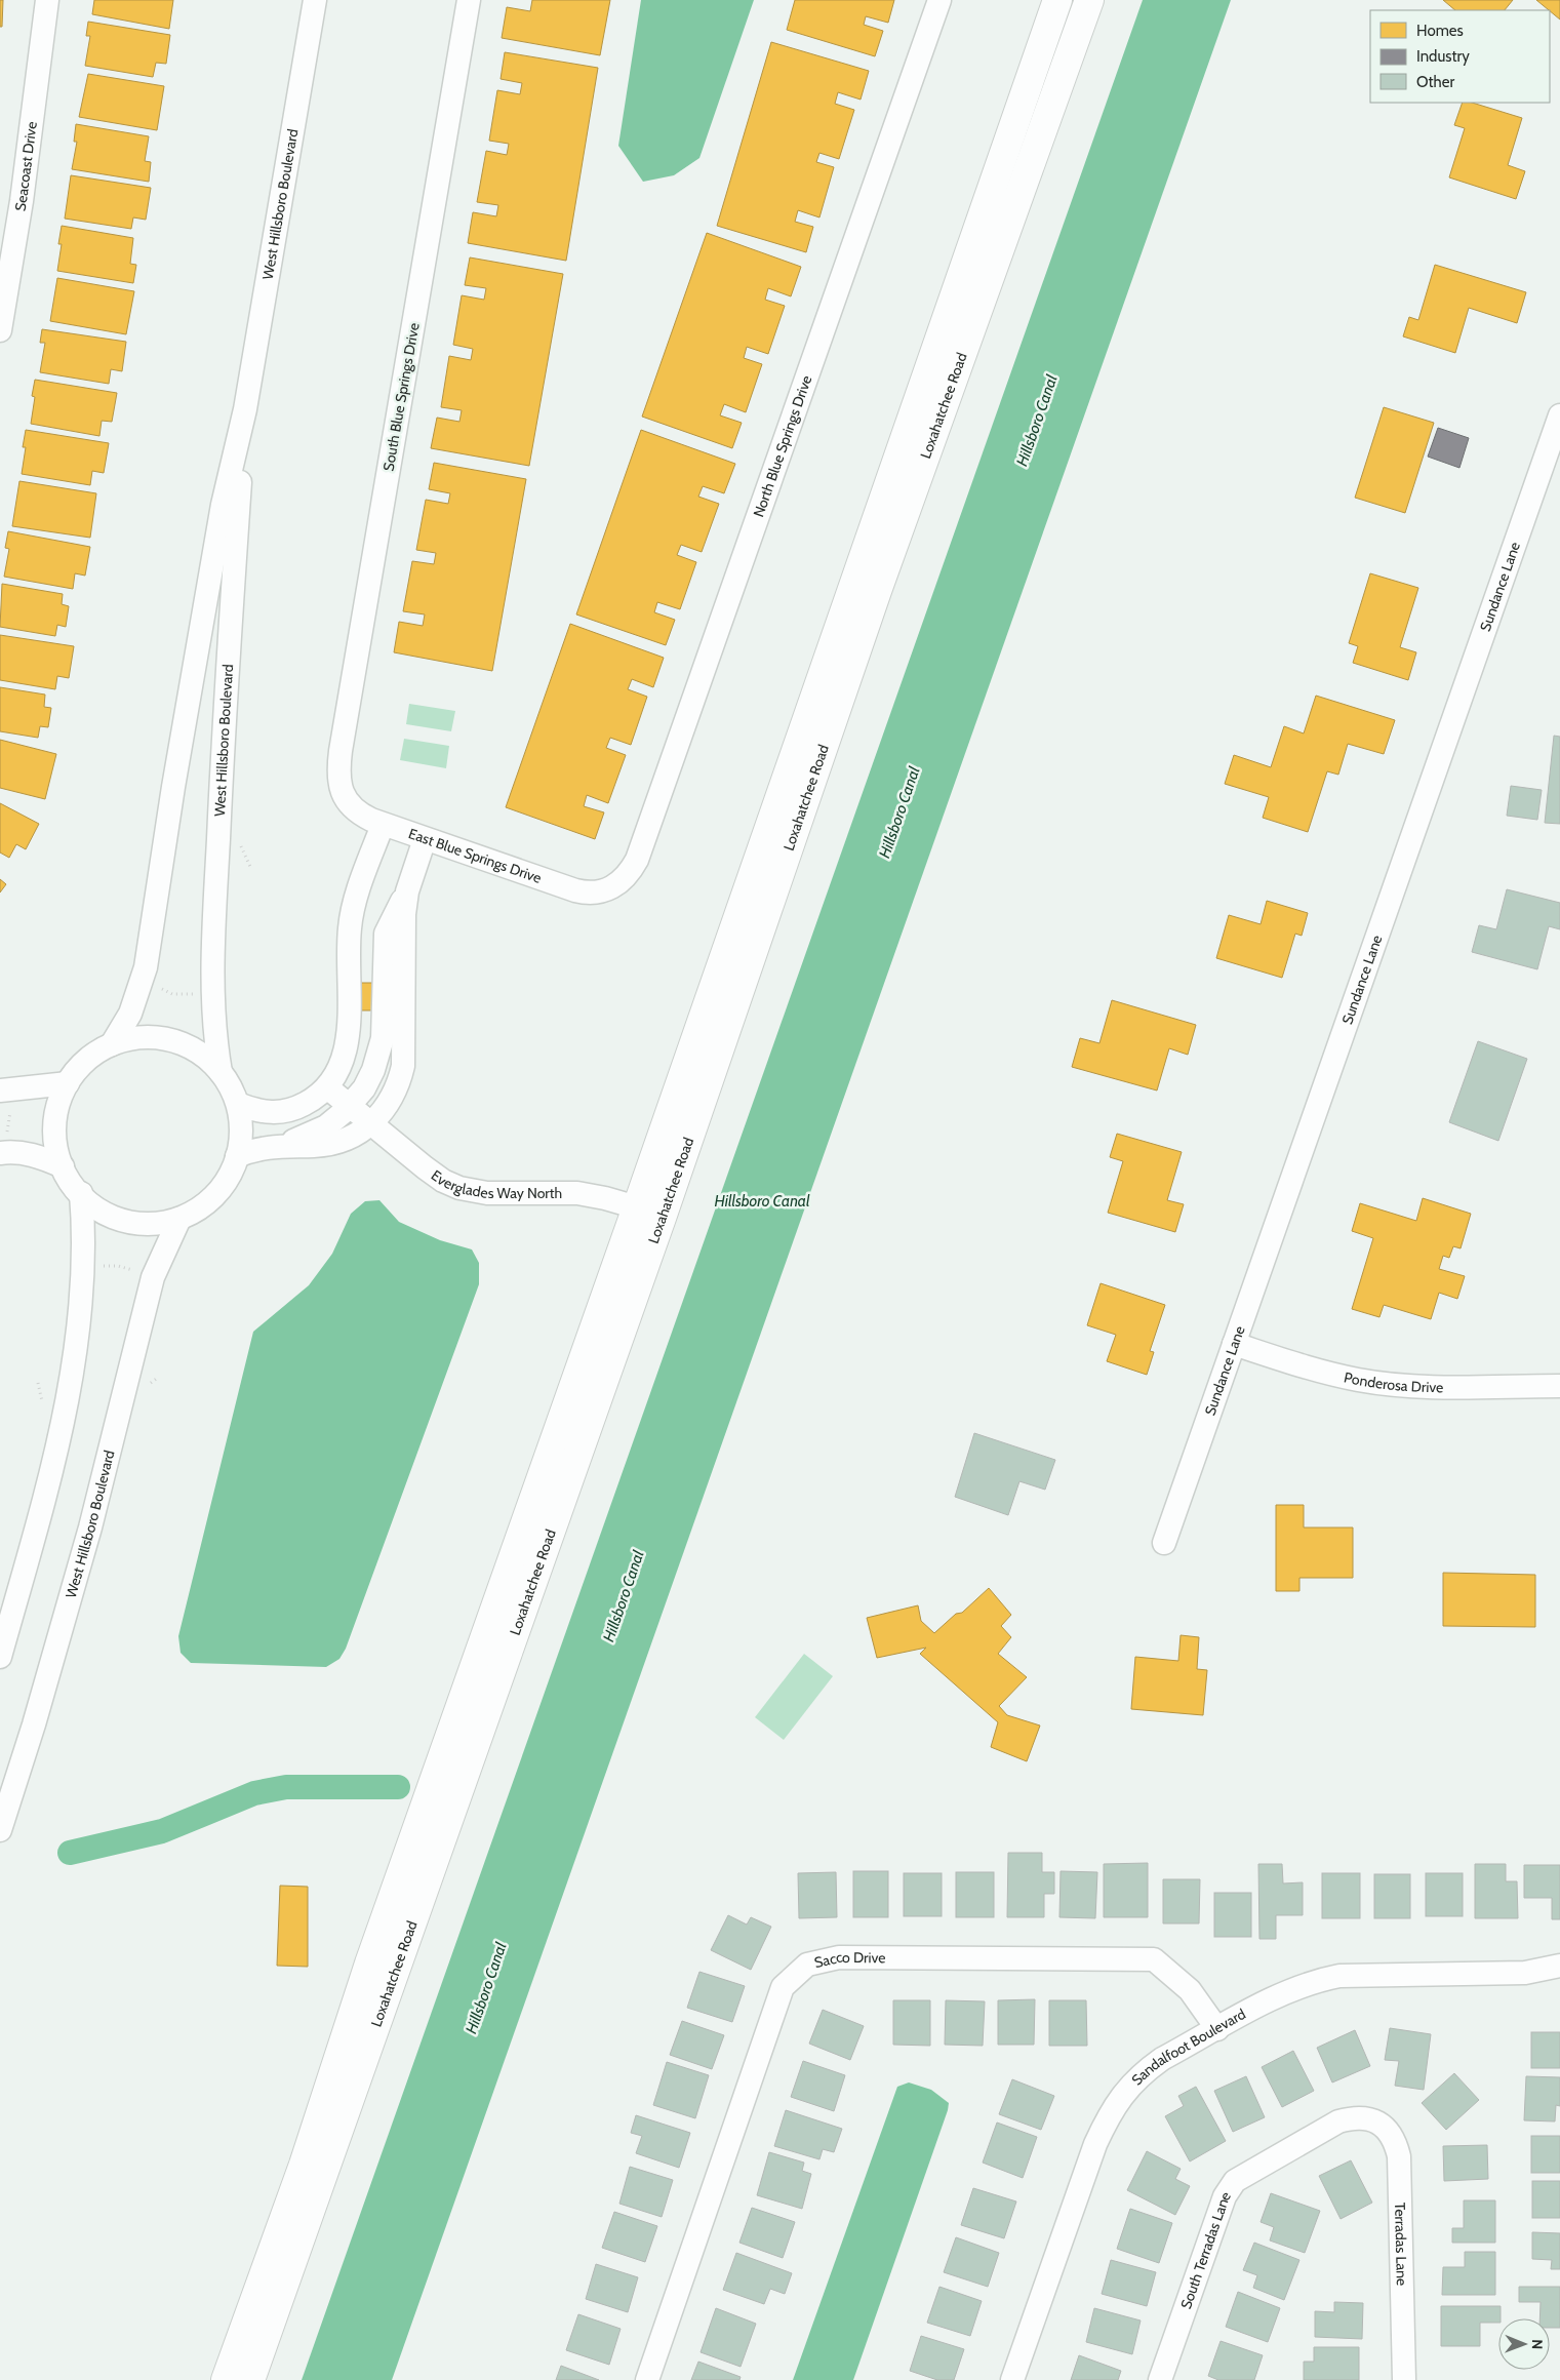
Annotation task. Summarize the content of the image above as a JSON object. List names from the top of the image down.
{
  "streets": {
    "main road": ["Loxahatchee Road"],
    "street": [
      "Seacoast Drive",
      "West Hillsboro Boulevard",
      "South Blue Springs Drive",
      "North Blue Springs Drive",
      "Sundance Lane",
      "East Blue Springs Drive",
      "Everglades Way North",
      "Ponderosa Drive",
      "Sacco Drive",
      "Sandalfoot Boulevard",
      "Terradas Lane",
      "South Terradas Lane"
    ]
  },
  "crossings": [
    ["South Blue Springs Drive", "East Blue Springs Drive"],
    ["Loxahatchee Road", "Everglades Way North"],
    ["North Blue Springs Drive", "East Blue Springs Drive"],
    ["Sundance Lane", "Ponderosa Drive"],
    ["Sacco Drive", "Sandalfoot Boulevard"],
    ["Terradas Lane", "South Terradas Lane"]
  ],
  "water": ["Hillsboro Canal"],
  "legend": ["Homes", "Industry", "Other"],
  "north": "right"
}
